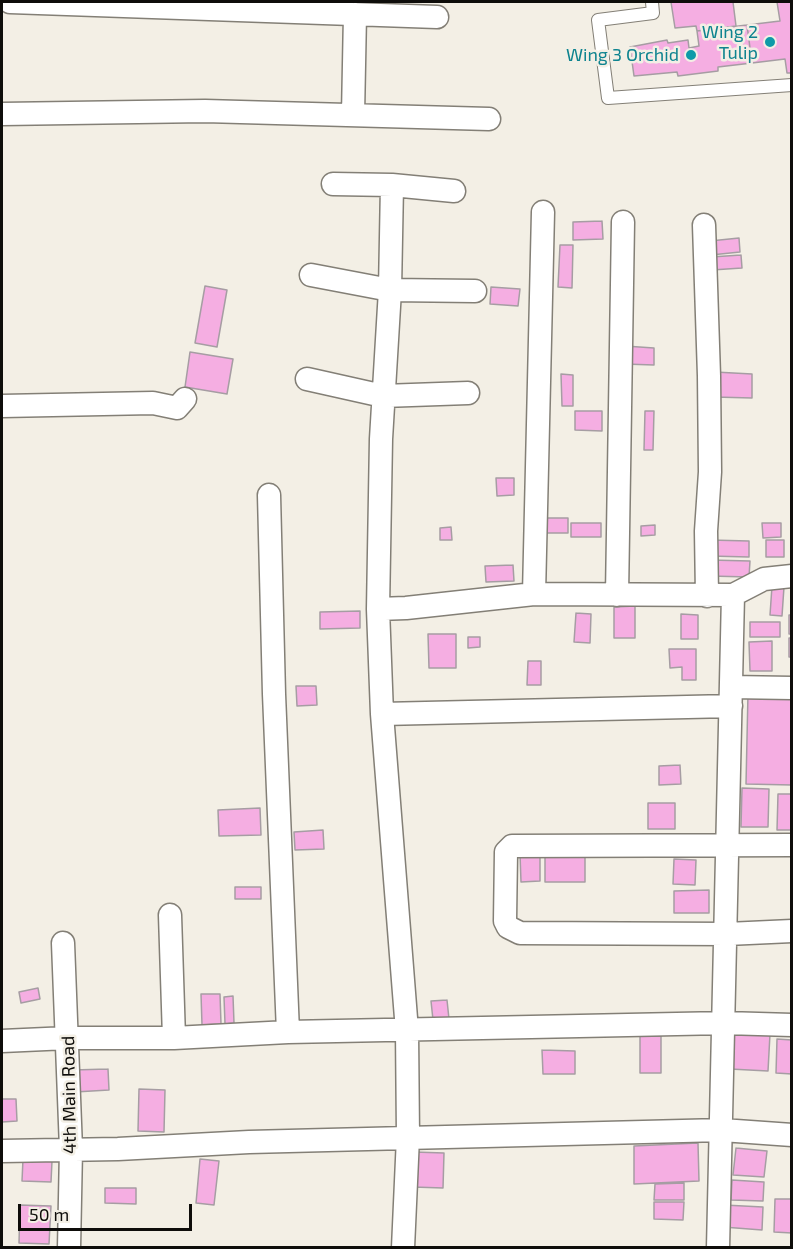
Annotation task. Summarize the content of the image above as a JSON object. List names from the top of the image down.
{
  "streets": {
    "street": ["4th Main Road"]
  },
  "places": ["Wing 2 Tulip", "Wing 3 Orchid"],
  "scale_bar": "50 m"
}
